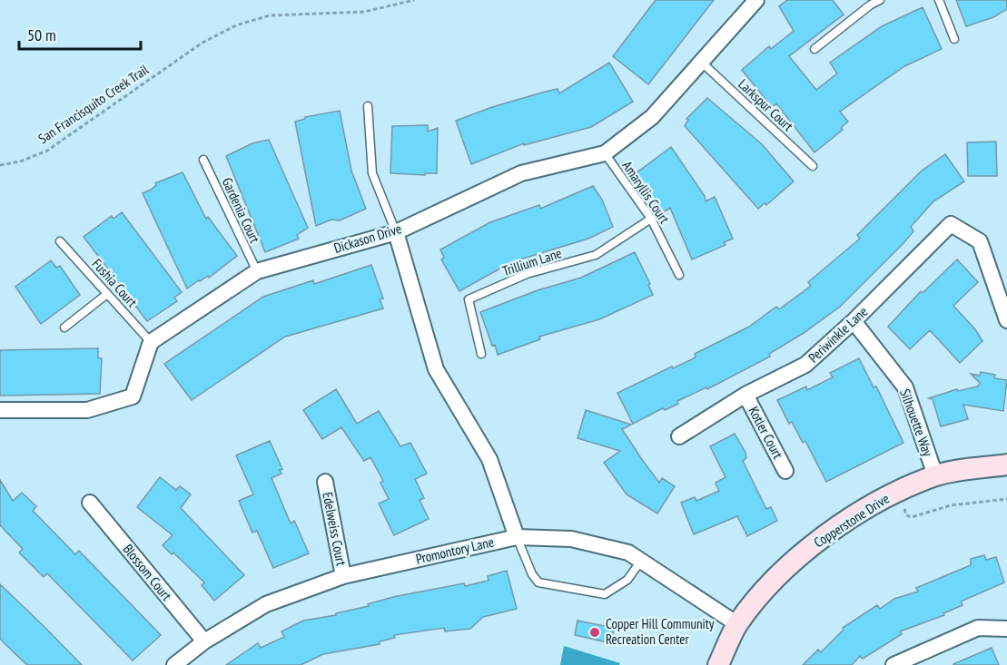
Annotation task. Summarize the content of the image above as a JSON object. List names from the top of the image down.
{
  "streets": {
    "street": [
      "Dickason Drive",
      "Periwinkle Lane",
      "Silhouette Way",
      "Kotler Court",
      "Copperstone Drive",
      "Edelweiss Court",
      "Promontory Lane",
      "Blossom Court"
    ],
    "lane": [
      "Larkspur Court",
      "Amaryllis Court",
      "Gardenia Court",
      "Trillium Lane",
      "Fushia Court"
    ],
    "path": ["San Francisquito Creek Trail"]
  },
  "crossings": [
    ["Larkspur Court", "Dickason Drive"],
    ["Amaryllis Court", "Dickason Drive"],
    ["Amaryllis Court", "Trillium Lane"],
    ["Gardenia Court", "Dickason Drive"],
    ["Dickason Drive", "Fushia Court"],
    ["Periwinkle Lane", "Silhouette Way"],
    ["Periwinkle Lane", "Kotler Court"],
    ["Silhouette Way", "Copperstone Drive"],
    ["Copperstone Drive", "Promontory Lane"],
    ["Edelweiss Court", "Promontory Lane"],
    ["Promontory Lane", "Blossom Court"]
  ],
  "places": ["Copper Hill Community Recreation Center"],
  "scale_bar": "50 m"
}
